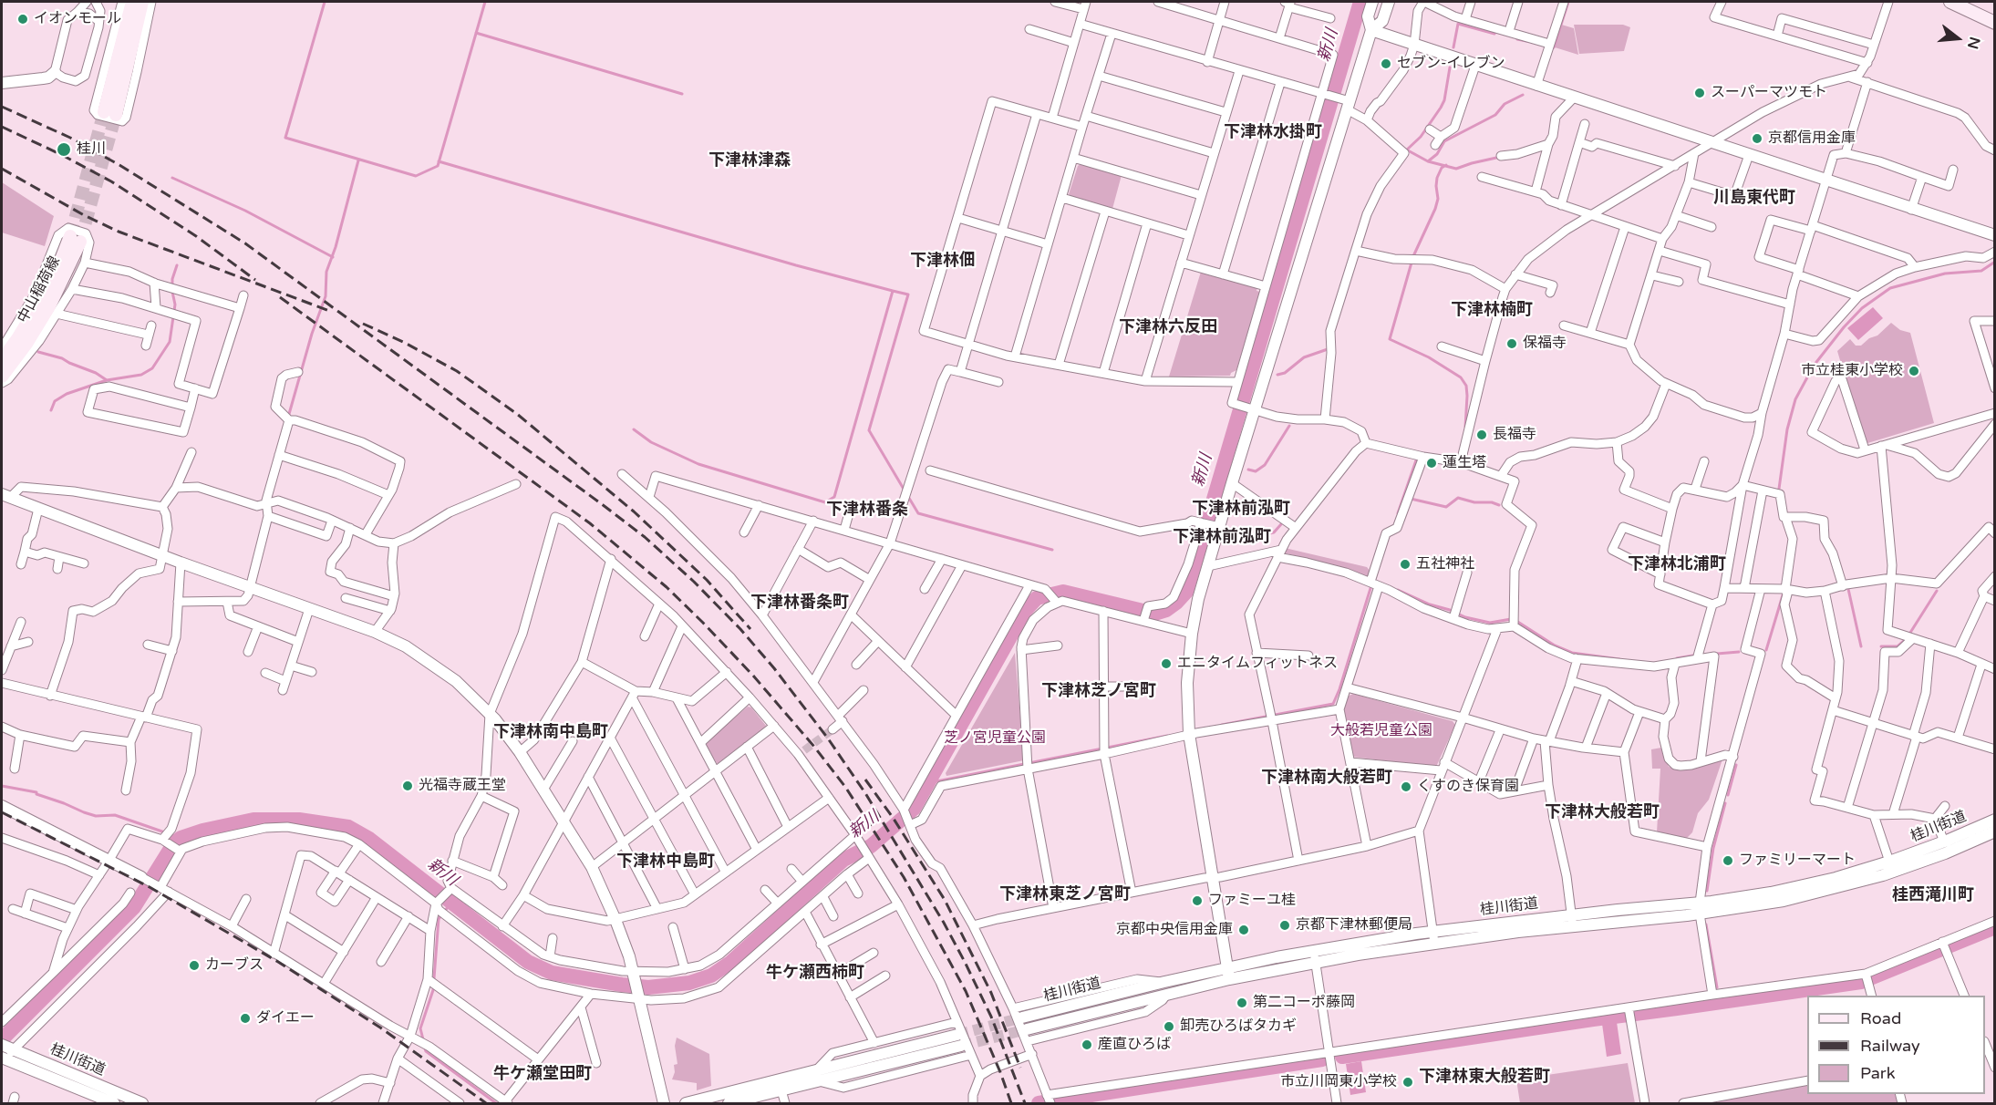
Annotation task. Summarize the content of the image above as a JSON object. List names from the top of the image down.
{
  "streets": {
    "main road": ["中山稲荷線"],
    "street": ["桂川街道"]
  },
  "districts": [
    "下津林水掛町",
    "下津林津森",
    "川島東代町",
    "下津林佃",
    "下津林楠町",
    "下津林六反田",
    "下津林前泓町",
    "下津林番条",
    "下津林前泓町",
    "下津林北浦町",
    "下津林番条町",
    "下津林芝ノ宮町",
    "下津林南中島町",
    "下津林南大般若町",
    "下津林大般若町",
    "下津林中島町",
    "下津林東芝ノ宮町",
    "桂西滝川町",
    "牛ケ瀬西柿町",
    "牛ケ瀬堂田町",
    "下津林東大般若町"
  ],
  "water": ["新川"],
  "parks": ["大般若児童公園", "芝ノ宮児童公園"],
  "places": [
    "イオンモール",
    "セブン-イレブン",
    "スーパーマツモト",
    "京都信用金庫",
    "桂川",
    "保福寺",
    "市立桂東小学校",
    "長福寺",
    "蓮生塔",
    "五社神社",
    "エニタイムフィットネス",
    "光福寺蔵王堂",
    "くすのき保育園",
    "ファミリーマート",
    "ファミーユ桂",
    "京都下津林郵便局",
    "京都中央信用金庫",
    "カーブス",
    "第二コーポ藤岡",
    "ダイエー",
    "卸売ひろばタカギ",
    "産直ひろば",
    "市立川岡東小学校"
  ],
  "legend": ["Road", "Railway", "Park"],
  "north": "right"
}
